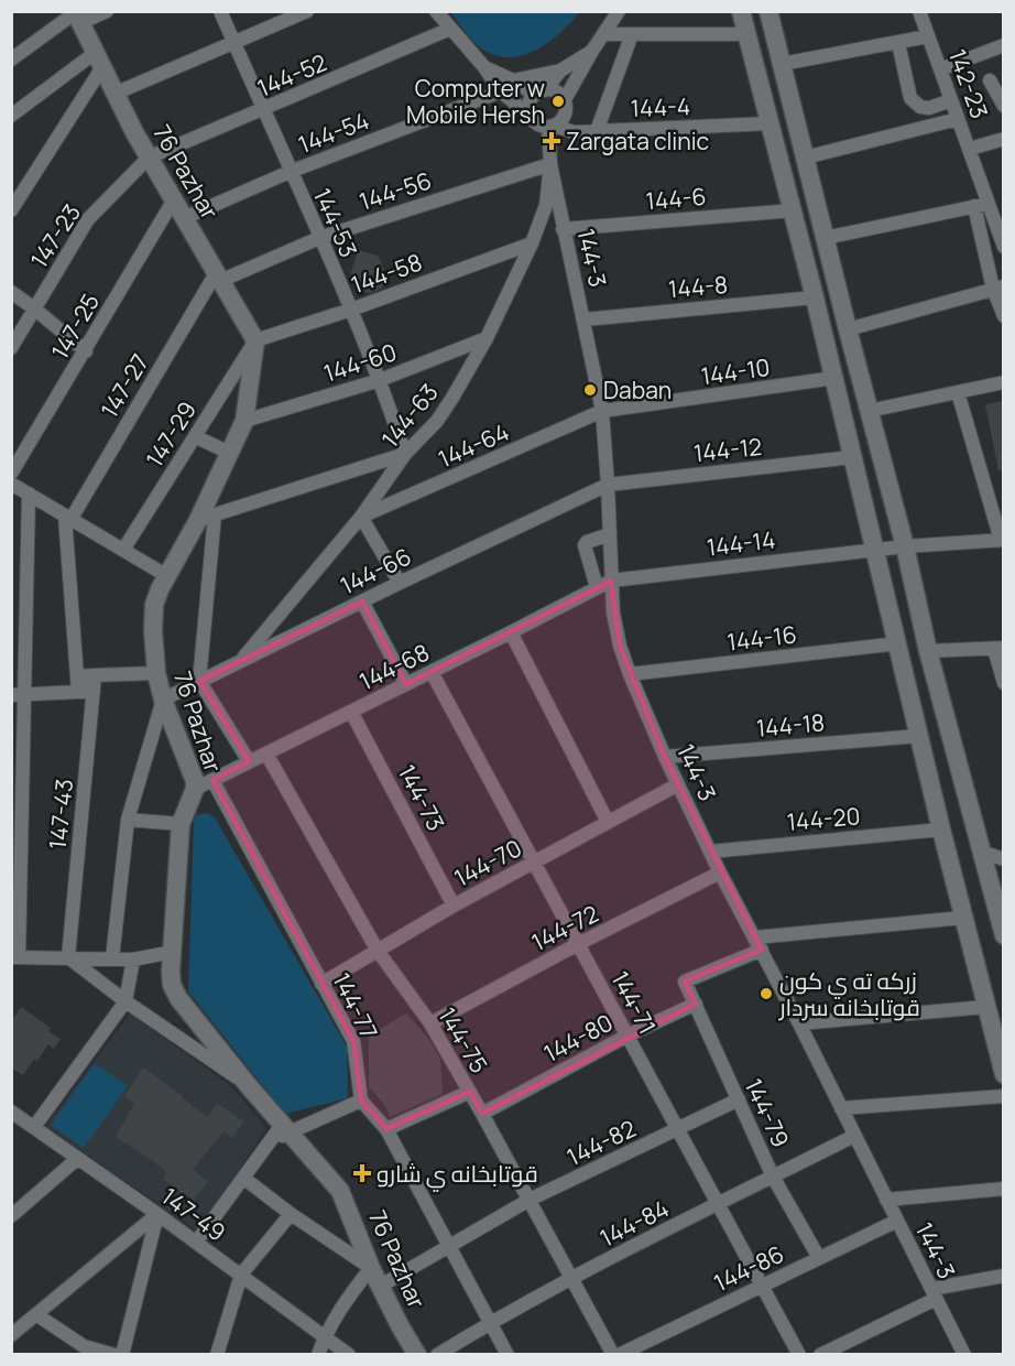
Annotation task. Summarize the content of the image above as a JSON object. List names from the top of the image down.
{
  "streets": {
    "street": [
      "144-52",
      "142-23",
      "144-4",
      "144-54",
      "76 Pazhar",
      "144-56",
      "144-6",
      "144-53",
      "147-23",
      "144-3",
      "144-58",
      "144-8",
      "147-25",
      "144-60",
      "144-10",
      "147-27",
      "144-63",
      "147-29",
      "144-64",
      "144-12",
      "144-14",
      "144-66",
      "144-16",
      "144-68",
      "144-18",
      "144-73",
      "147-43",
      "144-20",
      "144-70",
      "144-72",
      "144-71",
      "144-77",
      "144-80",
      "144-75",
      "144-79",
      "144-82",
      "147-49",
      "144-84",
      "144-86"
    ]
  },
  "crossings": [
    ["144-52", "76 Pazhar"],
    ["144-52", "144-53"],
    ["144-52", "147-23"],
    ["144-4", "144-3"],
    ["144-54", "76 Pazhar"],
    ["144-54", "144-53"],
    ["76 Pazhar", "144-56"],
    ["76 Pazhar", "147-23"],
    ["76 Pazhar", "144-58"],
    ["76 Pazhar", "147-25"],
    ["76 Pazhar", "144-60"],
    ["76 Pazhar", "147-27"],
    ["76 Pazhar", "147-29"],
    ["76 Pazhar", "144-66"],
    ["76 Pazhar", "144-68"],
    ["76 Pazhar", "144-82"],
    ["144-56", "144-53"],
    ["144-56", "144-3"],
    ["144-56", "147-27"],
    ["144-56", "144-63"],
    ["144-6", "144-3"],
    ["144-53", "144-58"],
    ["144-53", "144-60"],
    ["144-53", "144-63"],
    ["144-3", "144-8"],
    ["144-3", "144-10"],
    ["144-3", "144-63"],
    ["144-3", "144-64"],
    ["144-3", "144-12"],
    ["144-3", "144-14"],
    ["144-3", "144-66"],
    ["144-3", "144-16"],
    ["144-3", "144-68"],
    ["144-3", "144-18"],
    ["144-3", "144-20"],
    ["144-3", "144-70"],
    ["144-3", "144-72"],
    ["144-3", "144-79"],
    ["144-3", "144-84"],
    ["144-3", "144-86"],
    ["144-58", "144-63"],
    ["144-58", "147-29"],
    ["144-60", "144-63"],
    ["144-10", "144-64"],
    ["147-27", "147-43"],
    ["144-63", "144-64"],
    ["144-63", "144-66"],
    ["144-12", "144-66"],
    ["144-14", "144-68"],
    ["144-68", "144-73"],
    ["144-68", "144-71"],
    ["144-68", "144-77"],
    ["144-68", "144-75"],
    ["144-73", "144-70"],
    ["144-70", "144-71"],
    ["144-70", "144-77"],
    ["144-70", "144-75"],
    ["144-72", "144-71"],
    ["144-72", "144-75"],
    ["144-71", "144-80"],
    ["144-71", "144-82"],
    ["144-71", "144-84"],
    ["144-71", "144-86"],
    ["144-80", "144-75"],
    ["144-80", "144-79"],
    ["144-75", "144-82"],
    ["144-75", "144-84"],
    ["144-79", "144-82"],
    ["144-79", "144-84"],
    ["144-79", "144-86"]
  ],
  "places": {
    "other": ["Computer w Mobile Hersh", "Daban", "زركه ته ي كون قوتابخانه سردار"],
    "health": ["Zargata clinic", "قوتابخانه ي شارو"]
  }
}
